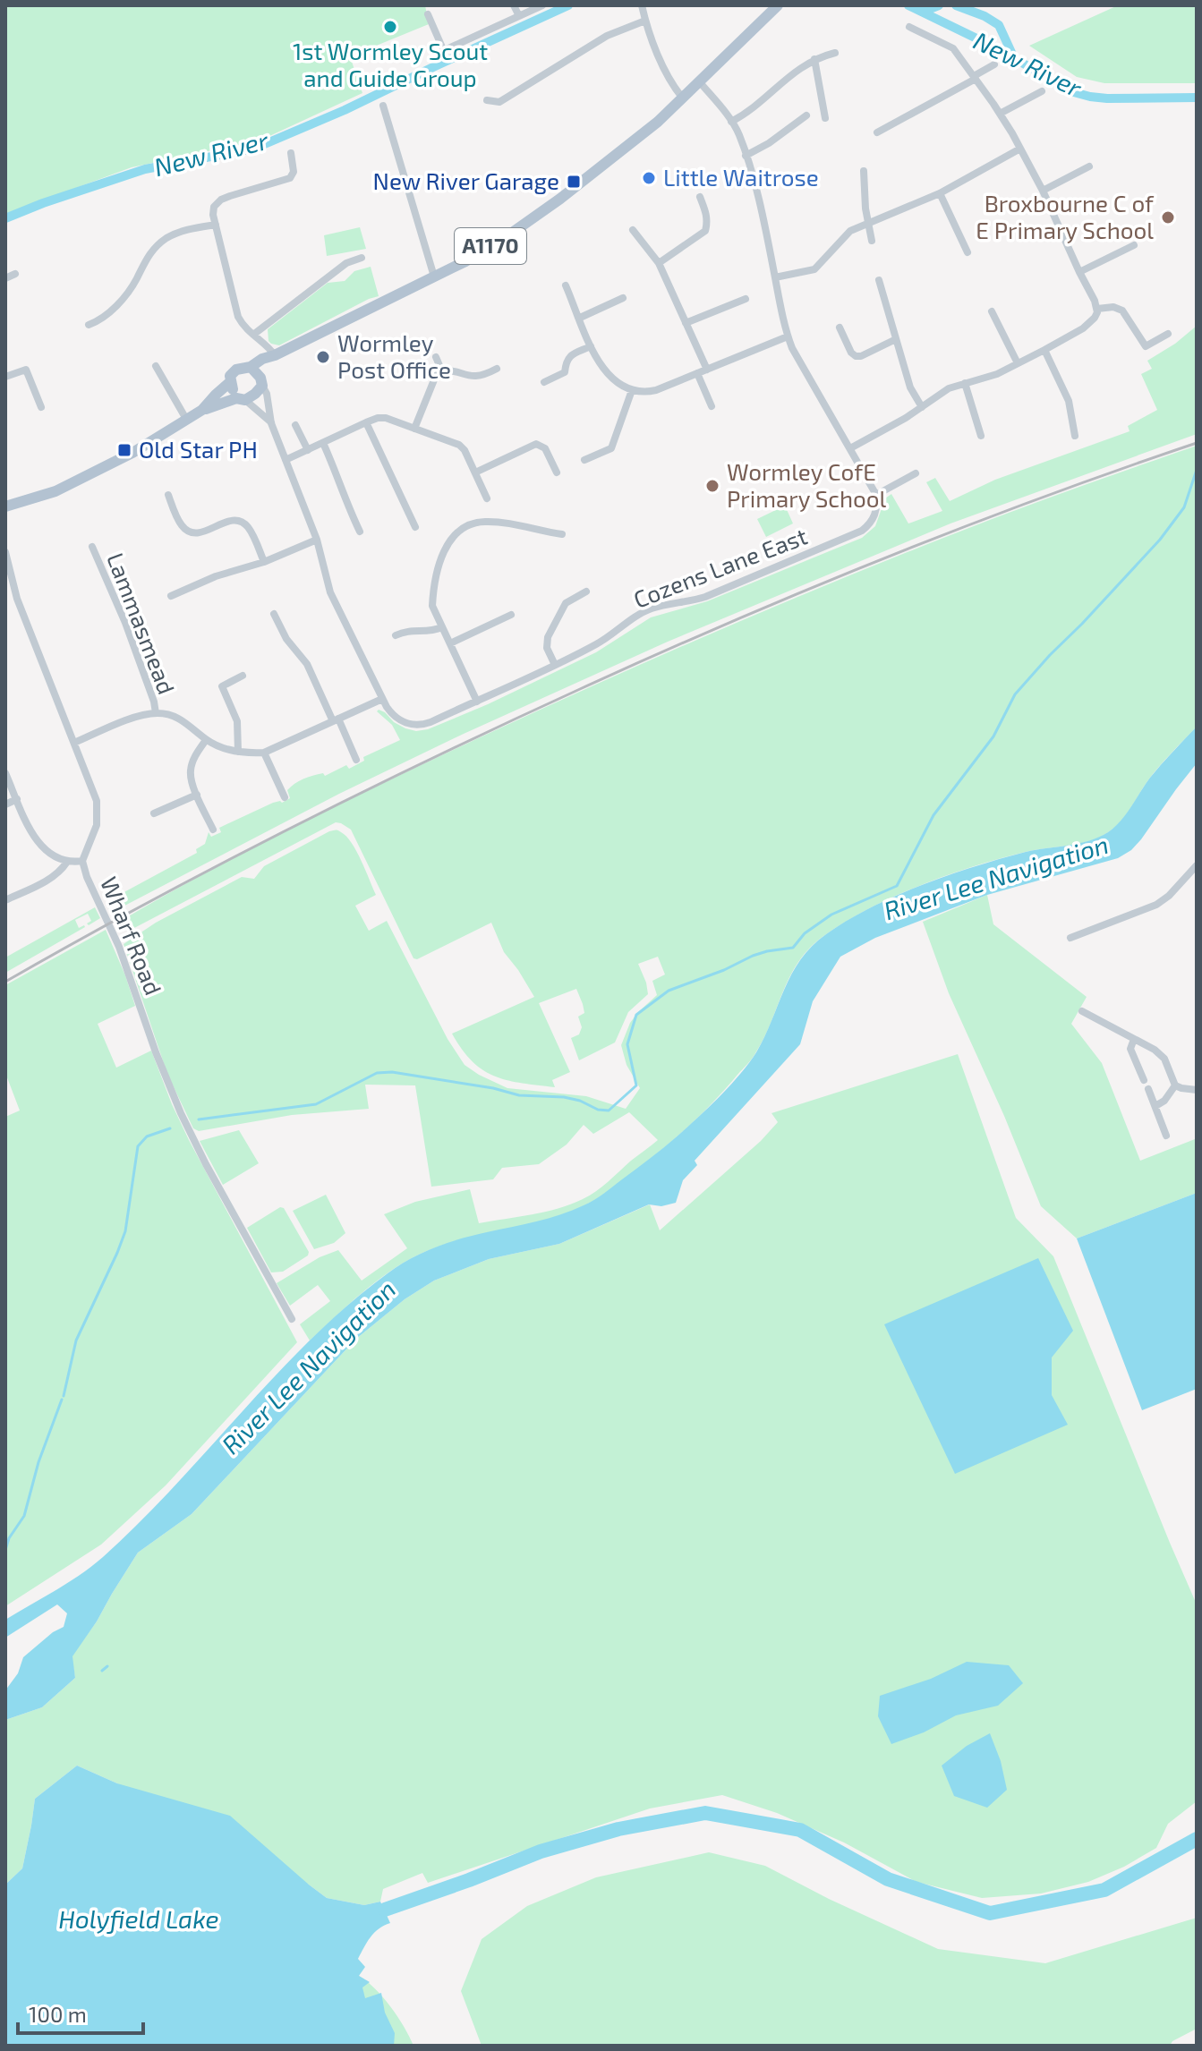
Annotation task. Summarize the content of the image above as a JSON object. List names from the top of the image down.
{
  "streets": {
    "main road": ["A1170"],
    "street": ["Cozens Lane East", "Lammasmead", "Wharf Road"]
  },
  "crossings": [
    ["A1170", "Cozens Lane East"],
    ["Cozens Lane East", "Lammasmead"],
    ["Lammasmead", "Wharf Road"]
  ],
  "water": ["New River", "River Lee Navigation", "Holyfield Lake"],
  "places": {
    "other": [
      "1st Wormley Scout and Guide Group",
      "Little Waitrose",
      "Broxbourne C of E Primary School",
      "Wormley Post Office",
      "Wormley CofE Primary School"
    ],
    "transit": ["New River Garage", "Old Star PH"]
  },
  "scale_bar": "100 m"
}
